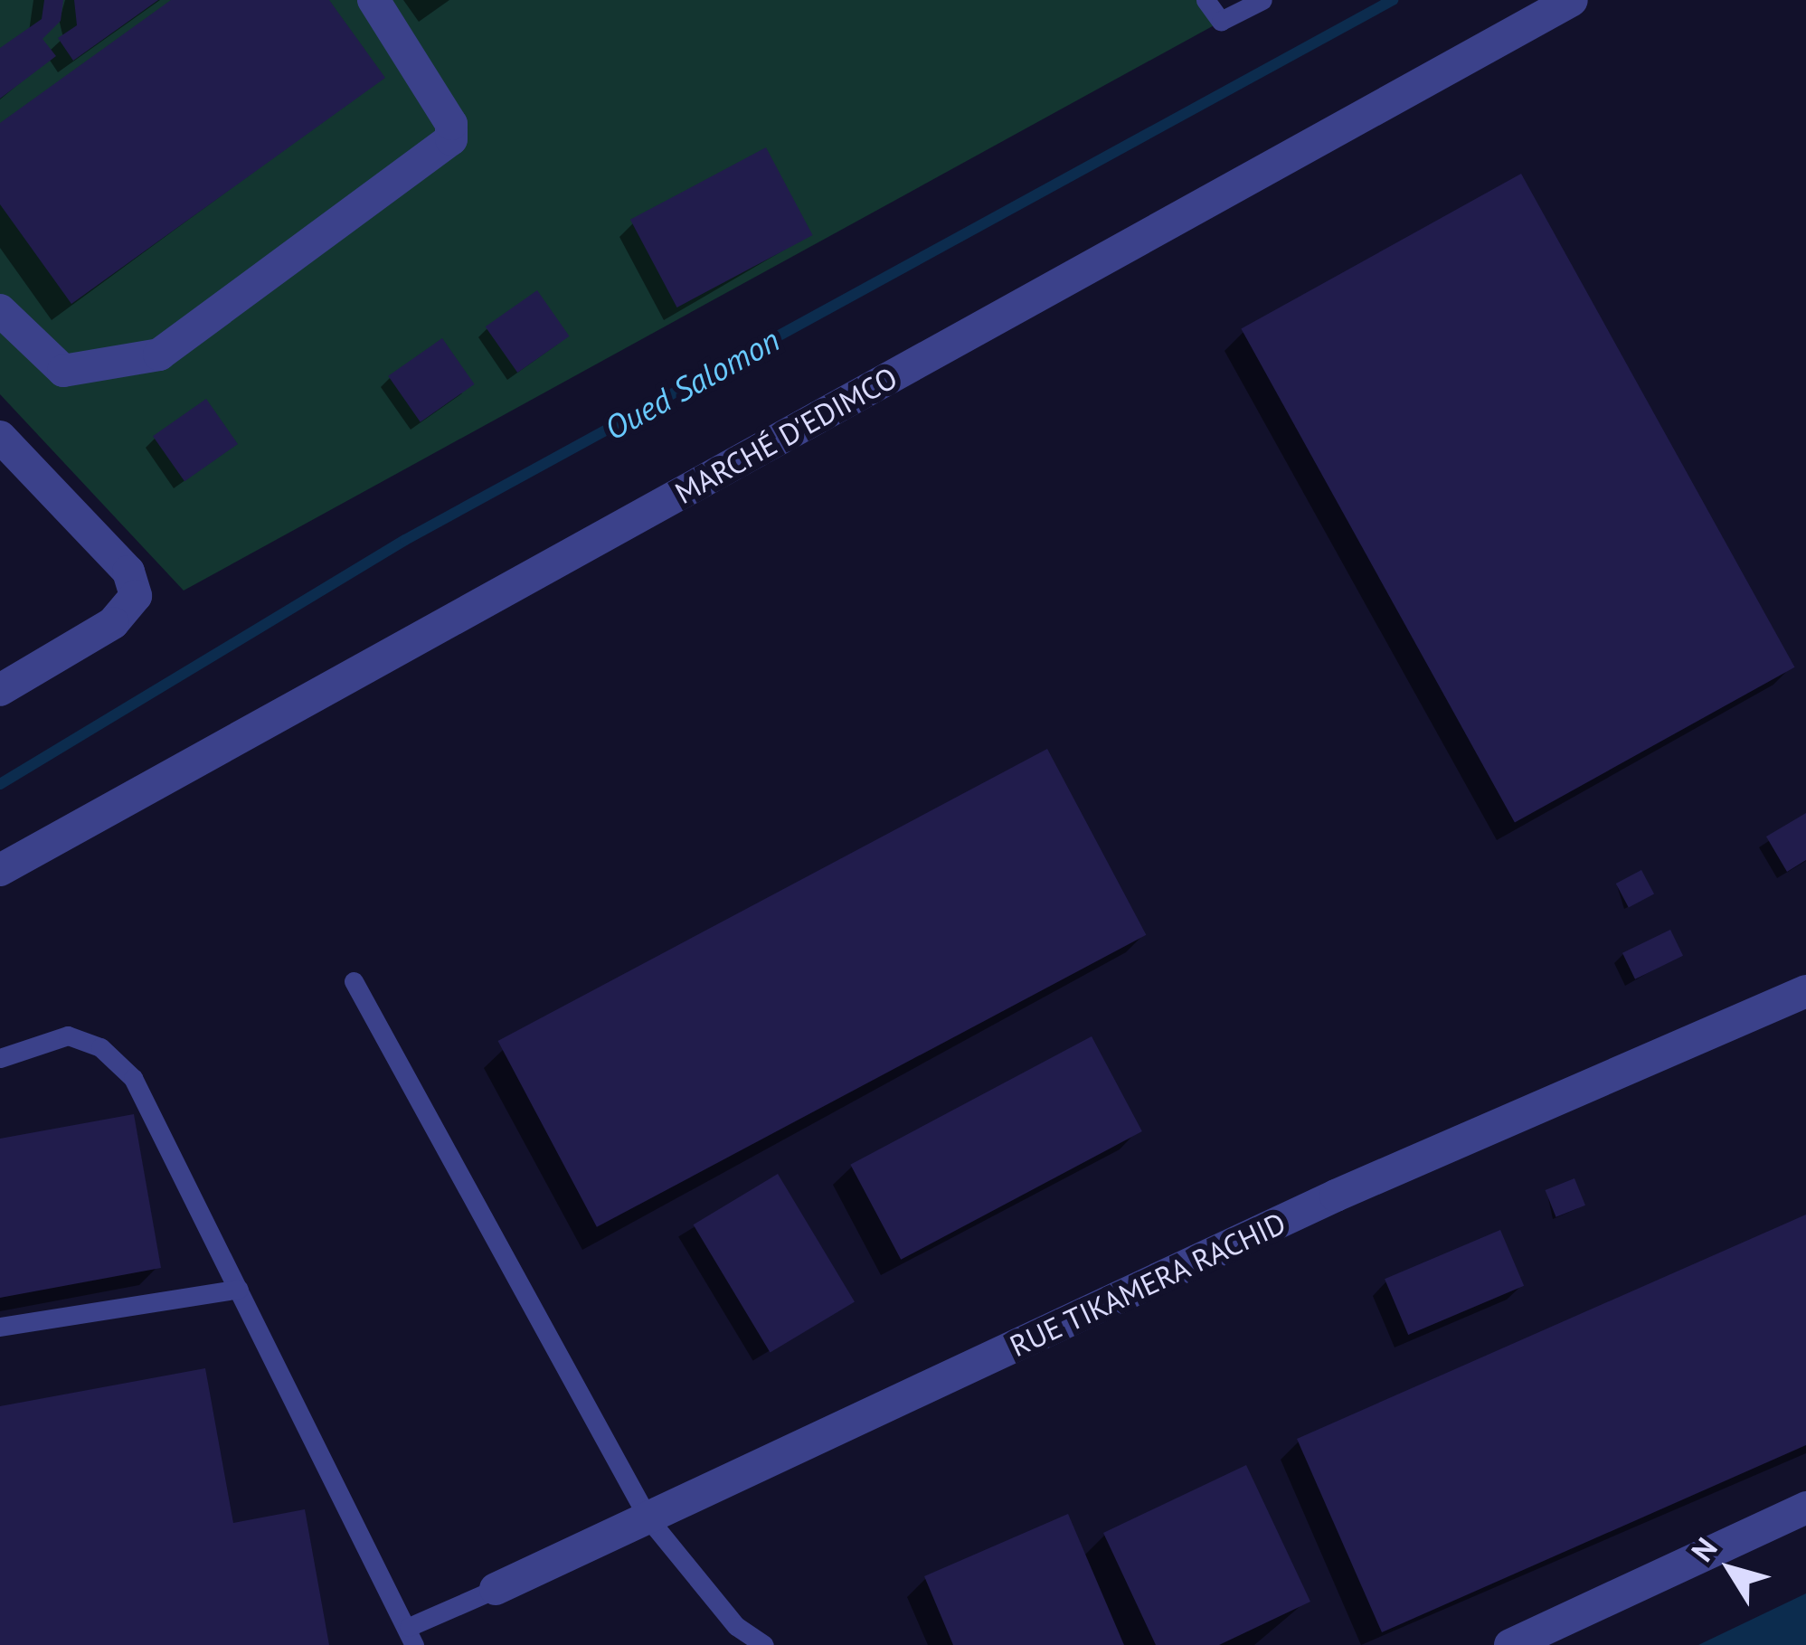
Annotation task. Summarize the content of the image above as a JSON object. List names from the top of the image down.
{
  "streets": {
    "street": ["MARCHÉ D'EDIMCO", "RUE TIKAMERA RACHID"]
  },
  "water": ["Oued Salomon"],
  "north": "top left"
}
